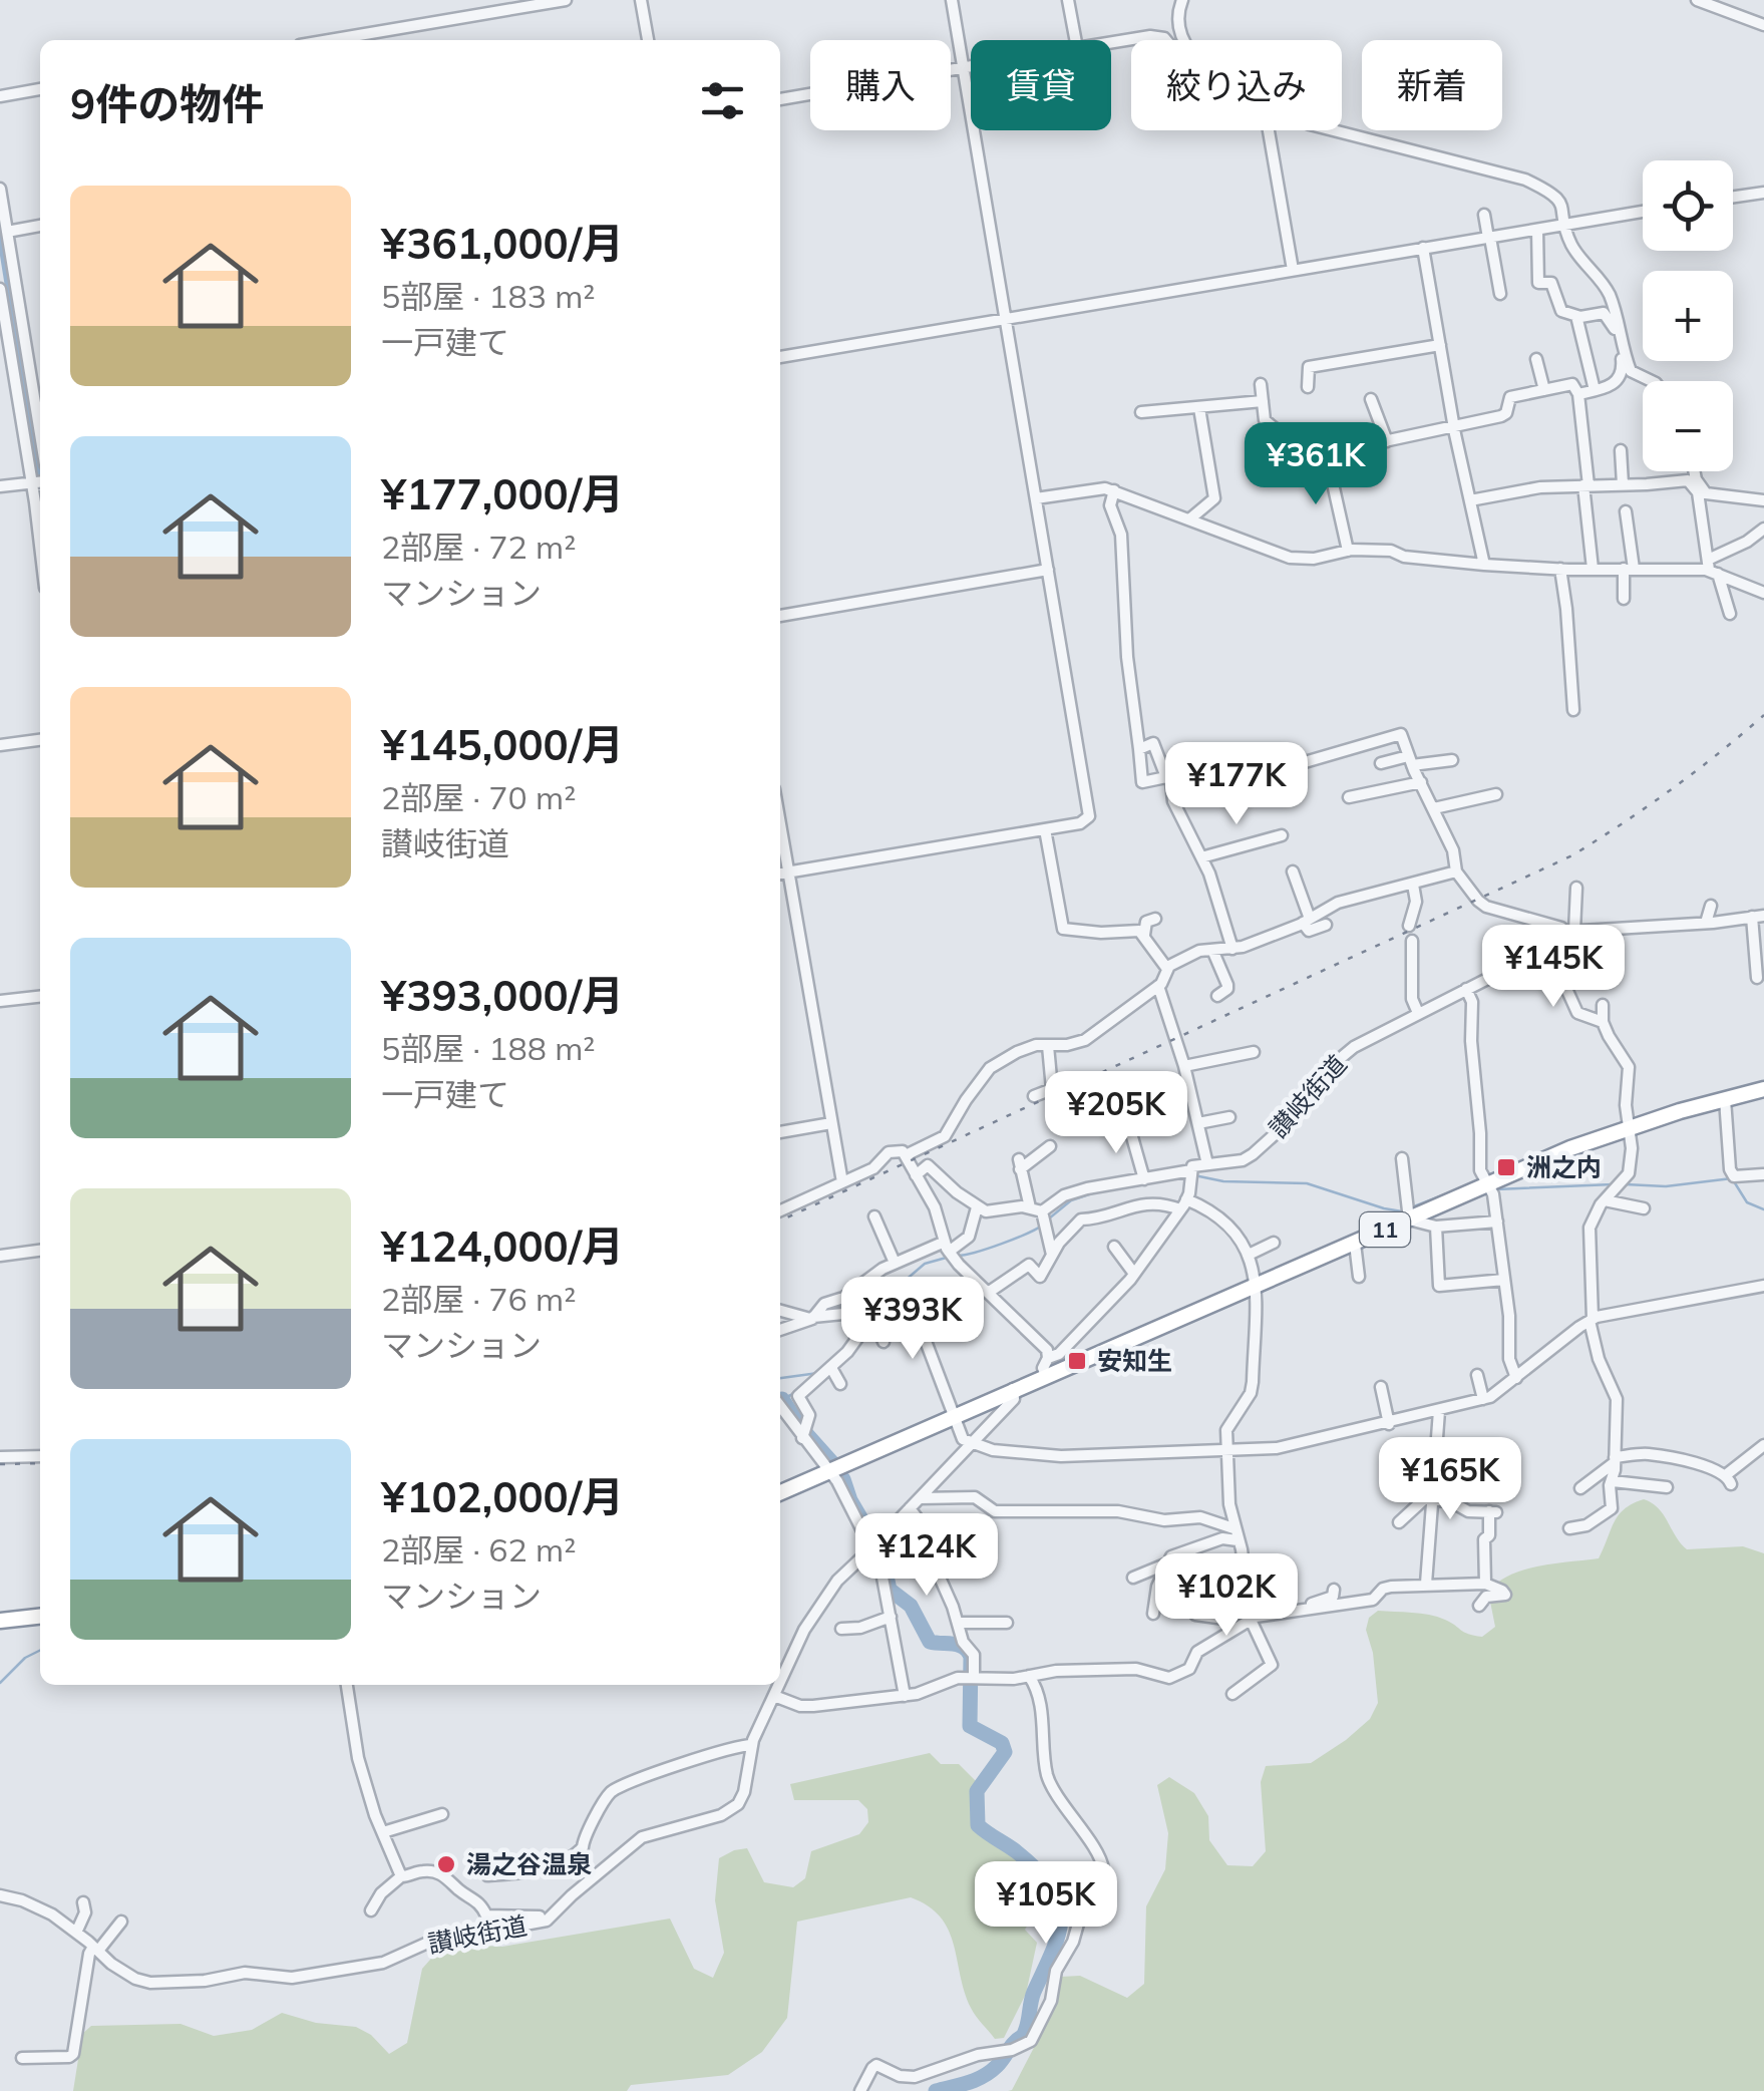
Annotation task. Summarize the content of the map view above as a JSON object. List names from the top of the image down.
{
  "streets": {
    "highway": ["11"],
    "street": ["讃岐街道"]
  },
  "crossings": [
    ["讃岐街道", "11"]
  ],
  "places": {
    "transit": ["洲之内", "安知生"],
    "other": ["湯之谷温泉"]
  },
  "page": {
    "chip": [
      "購入",
      "賃貸",
      "絞り込み",
      "新着"
    ],
    "heading": "9件の物件",
    "map_buttons": ["+", "−"],
    "list": [
      {
        "name": "¥361,000/月",
        "note": "5部屋 · 183 m² · 一戸建て"
      },
      {
        "name": "¥177,000/月",
        "note": "2部屋 · 72 m² · マンション"
      },
      {
        "name": "¥145,000/月",
        "note": "2部屋 · 70 m² · 讃岐街道"
      },
      {
        "name": "¥393,000/月",
        "note": "5部屋 · 188 m² · 一戸建て"
      },
      {
        "name": "¥124,000/月",
        "note": "2部屋 · 76 m² · マンション"
      },
      {
        "name": "¥102,000/月",
        "note": "2部屋 · 62 m² · マンション"
      }
    ],
    "price": [
      "¥361K",
      "¥177K",
      "¥145K",
      "¥205K",
      "¥393K",
      "¥165K",
      "¥124K",
      "¥102K",
      "¥105K"
    ]
  }
}
